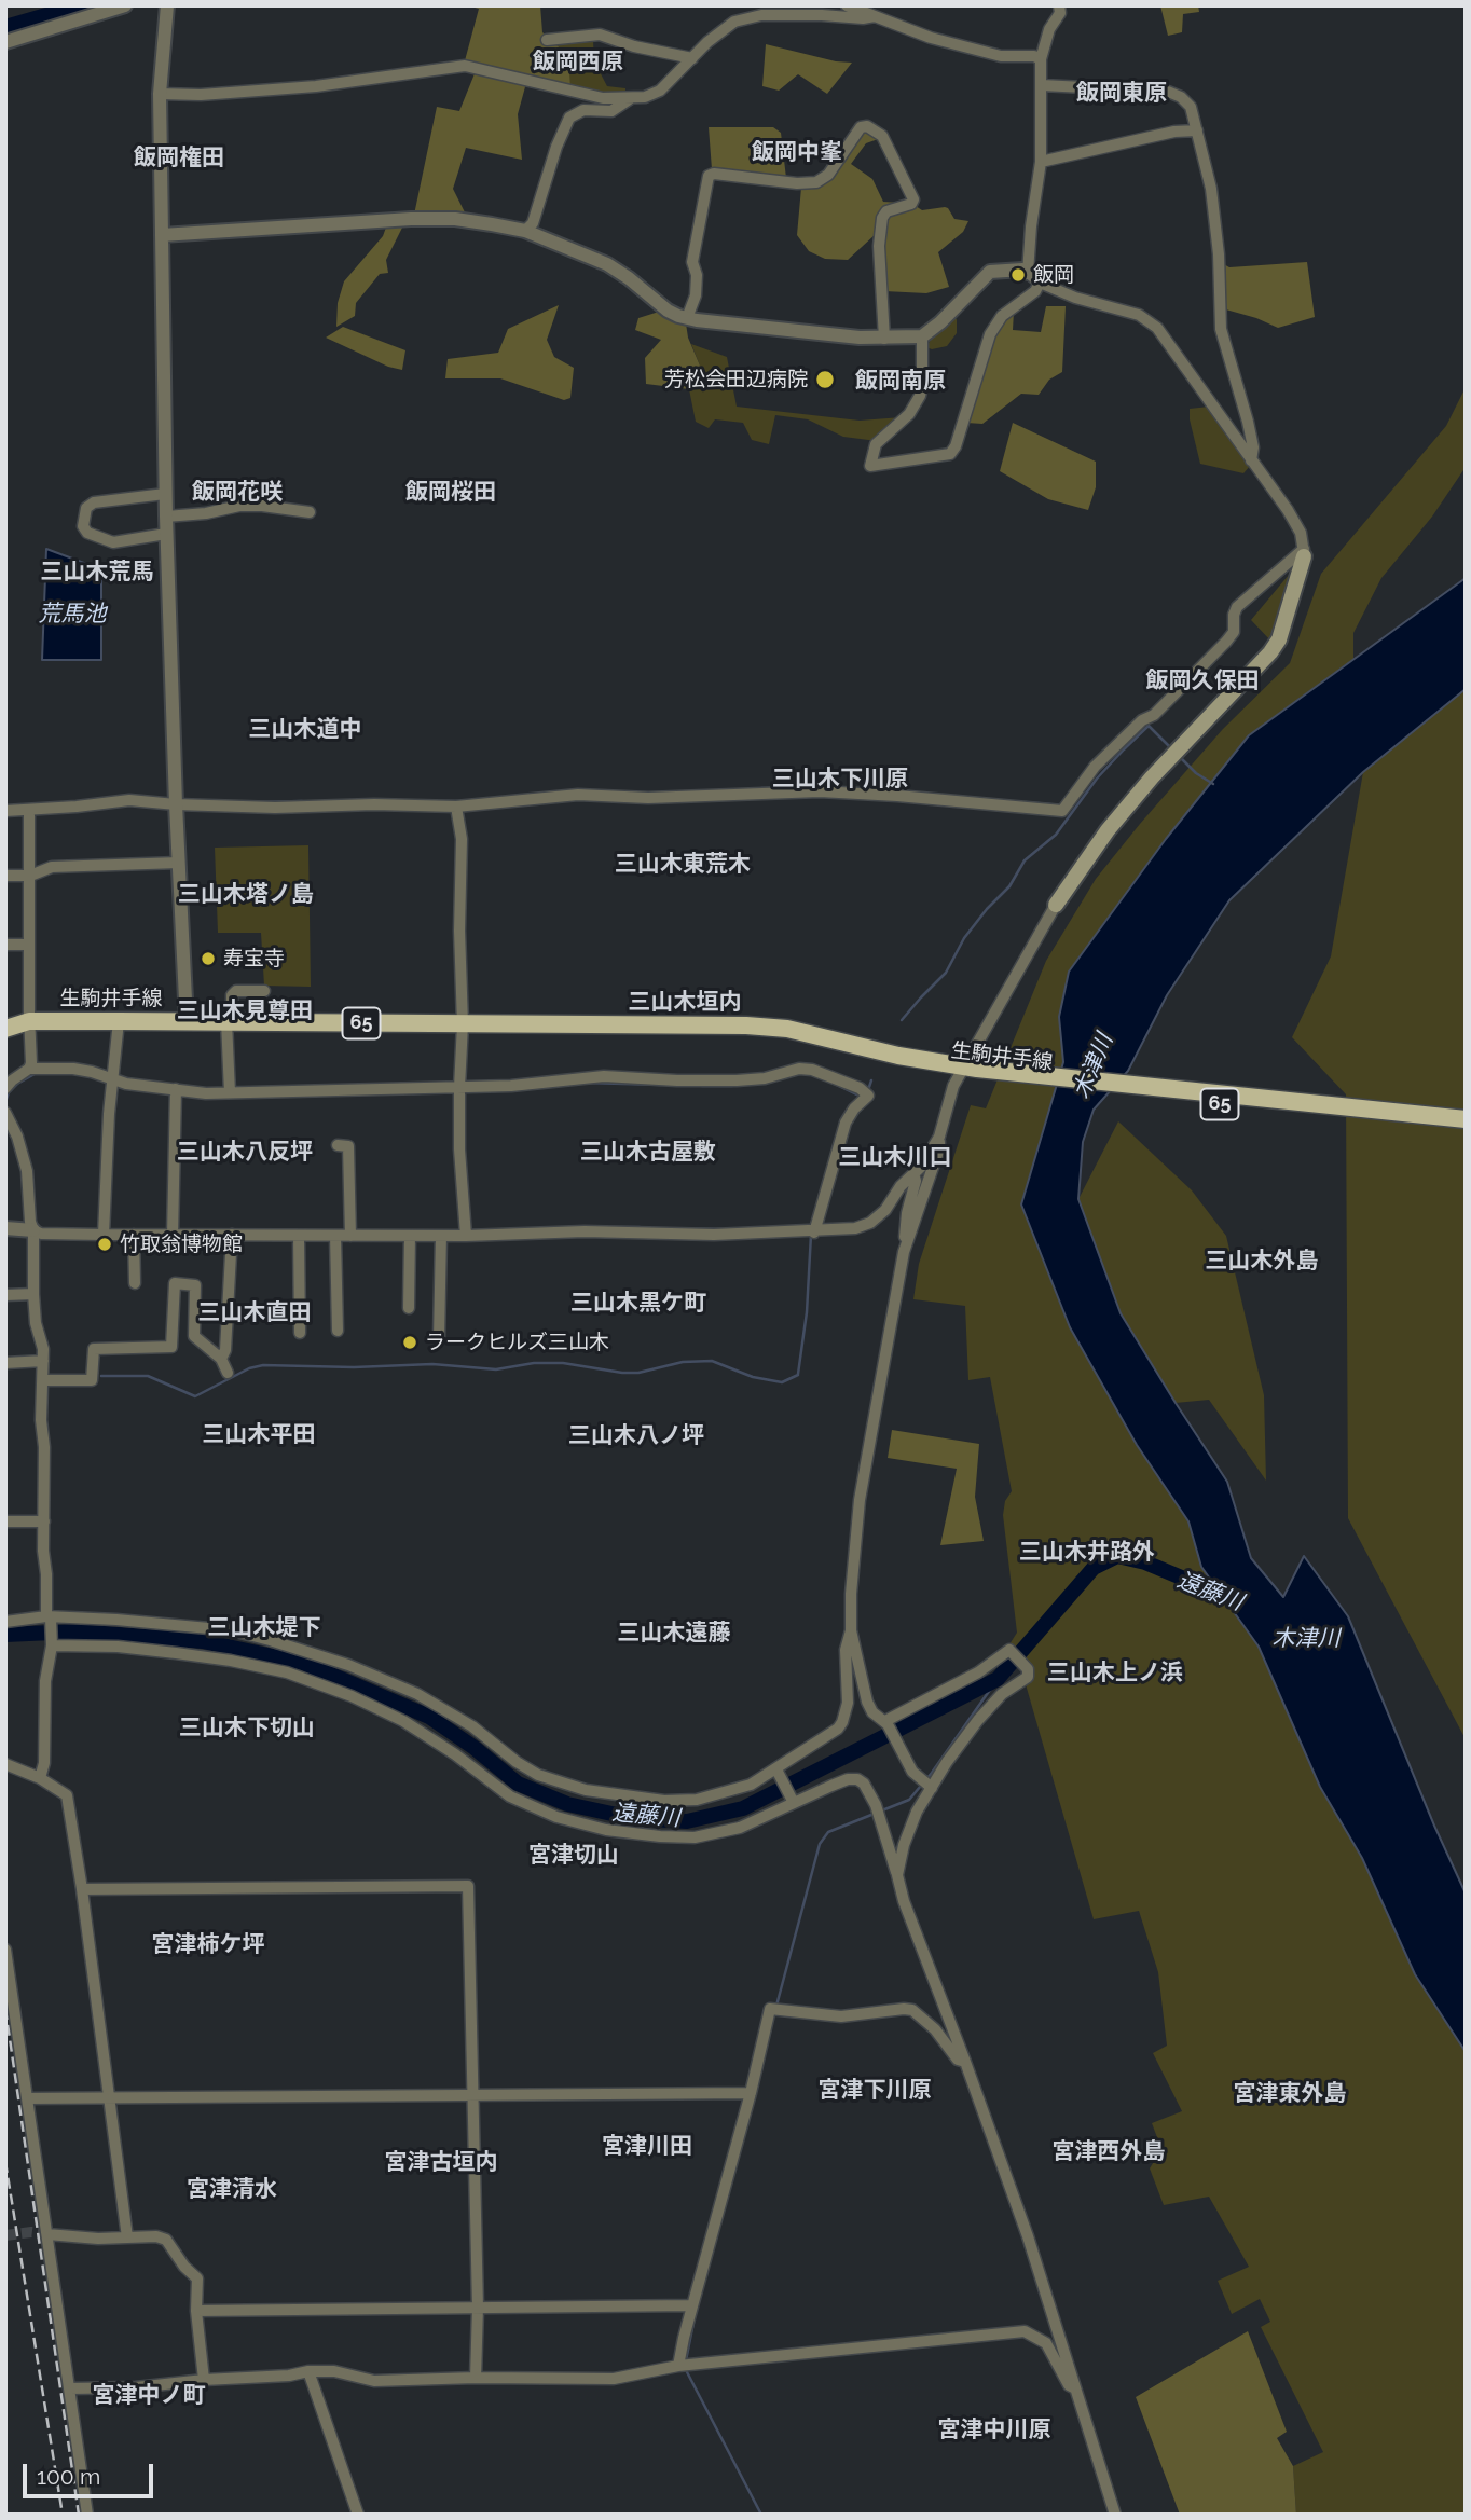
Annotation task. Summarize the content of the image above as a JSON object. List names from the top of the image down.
{
  "streets": {
    "main road": ["生駒井手線", "65"]
  },
  "districts": [
    "飯岡西原",
    "飯岡東原",
    "飯岡中峯",
    "飯岡権田",
    "飯岡南原",
    "飯岡花咲",
    "飯岡桜田",
    "三山木荒馬",
    "飯岡久保田",
    "三山木道中",
    "三山木下川原",
    "三山木東荒木",
    "三山木塔ノ島",
    "三山木垣内",
    "三山木見尊田",
    "三山木八反坪",
    "三山木古屋敷",
    "三山木川口",
    "三山木外島",
    "三山木黒ケ町",
    "三山木直田",
    "三山木平田",
    "三山木八ノ坪",
    "三山木井路外",
    "三山木堤下",
    "三山木遠藤",
    "三山木上ノ浜",
    "三山木下切山",
    "宮津切山",
    "宮津柿ケ坪",
    "宮津下川原",
    "宮津東外島",
    "宮津川田",
    "宮津西外島",
    "宮津古垣内",
    "宮津清水",
    "宮津中ノ町",
    "宮津中川原"
  ],
  "water": ["荒馬池", "木津川", "遠藤川"],
  "places": [
    "飯岡",
    "芳松会田辺病院",
    "寿宝寺",
    "竹取翁博物館",
    "ラークヒルズ三山木"
  ],
  "scale_bar": "100 m"
}
